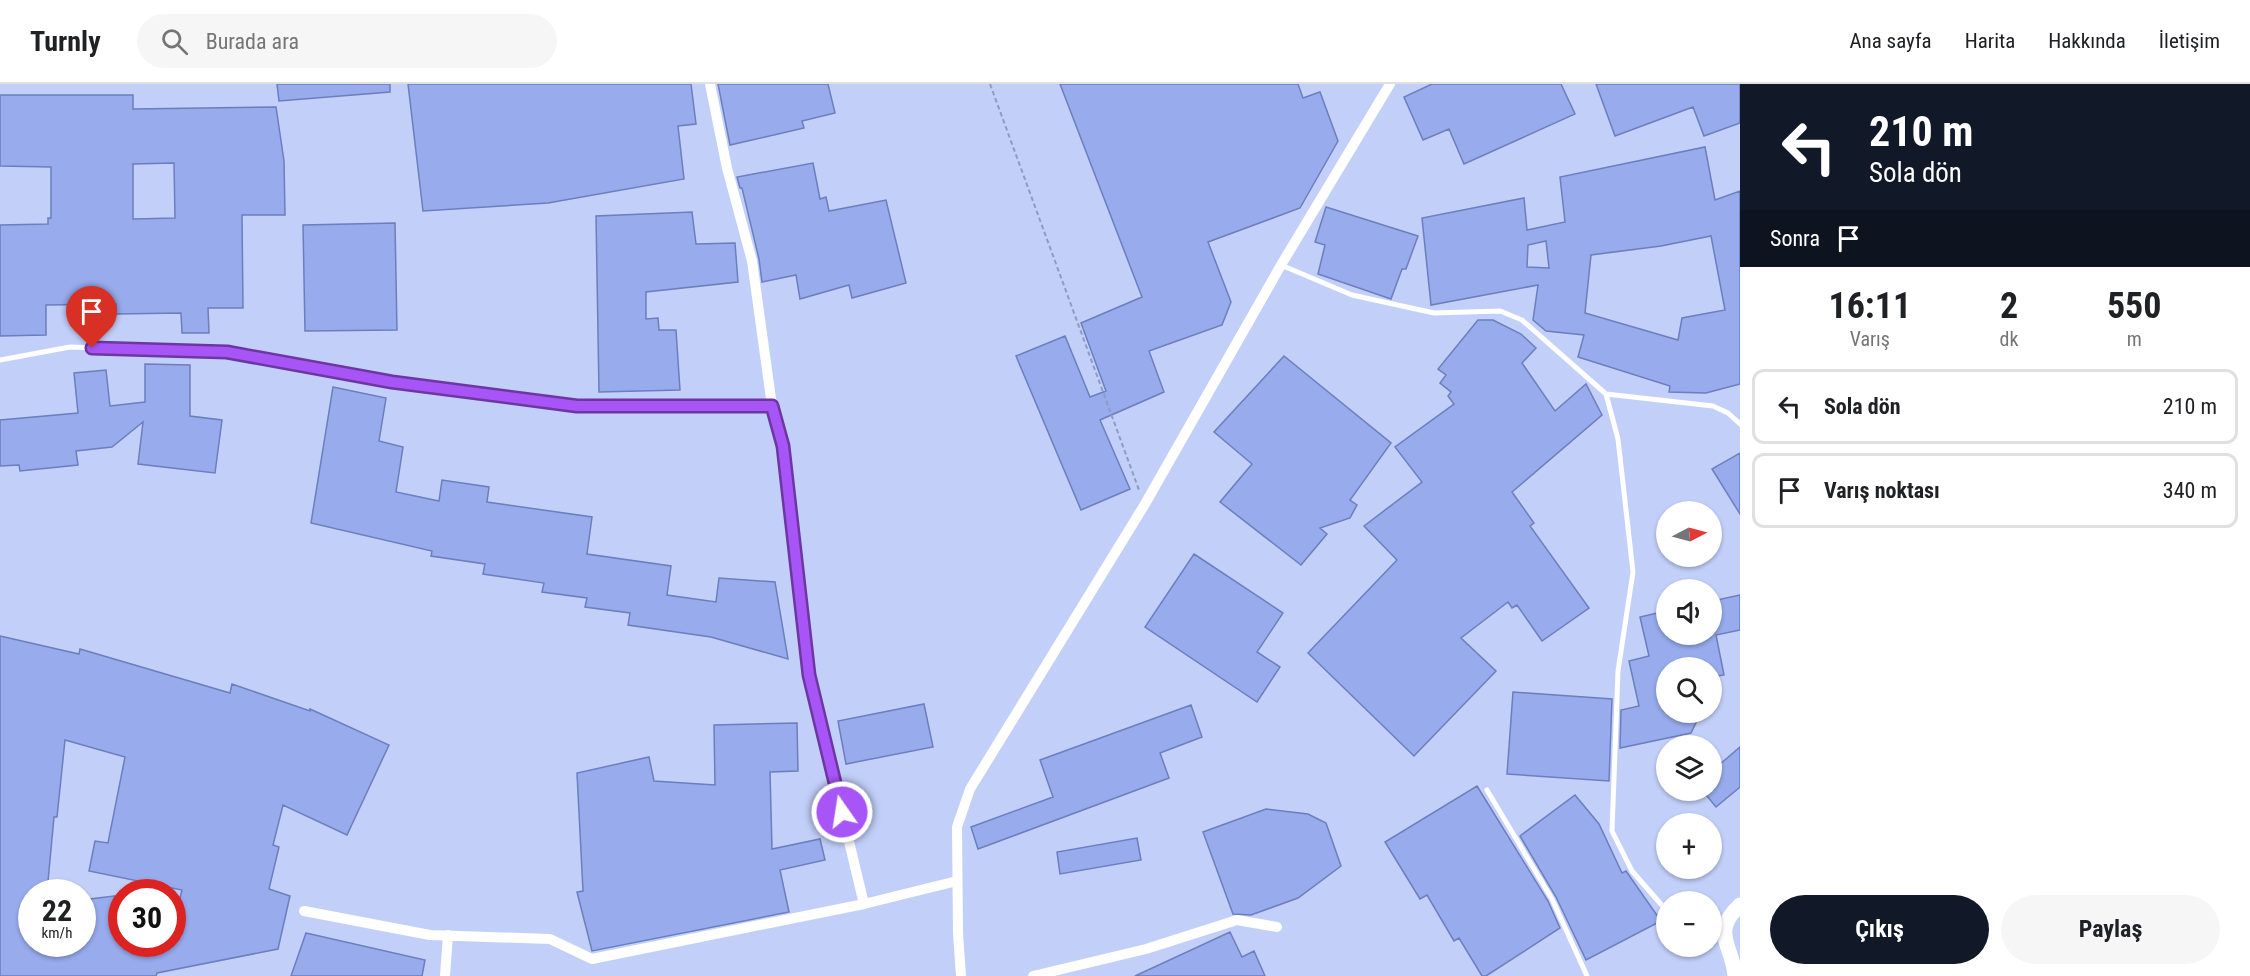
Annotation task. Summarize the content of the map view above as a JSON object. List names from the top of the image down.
{
  "north": "right",
  "page": {
    "header": "Turnly",
    "search": "Burada ara",
    "nav": [
      "Ana sayfa",
      "Harita",
      "Hakkında",
      "İletişim"
    ],
    "turn": ["210 m", "Sola dön"],
    "then": "Sonra",
    "eta": [
      "16:11",
      "Varış",
      "2",
      "dk",
      "550",
      "m"
    ],
    "list": [
      {
        "name": "Sola dön",
        "value": "210 m"
      },
      {
        "name": "Varış noktası",
        "value": "340 m"
      }
    ],
    "map_buttons": ["+", "−"],
    "speed": "22 km/h",
    "limit": "30",
    "buttons": ["Çıkış", "Paylaş"]
  }
}
